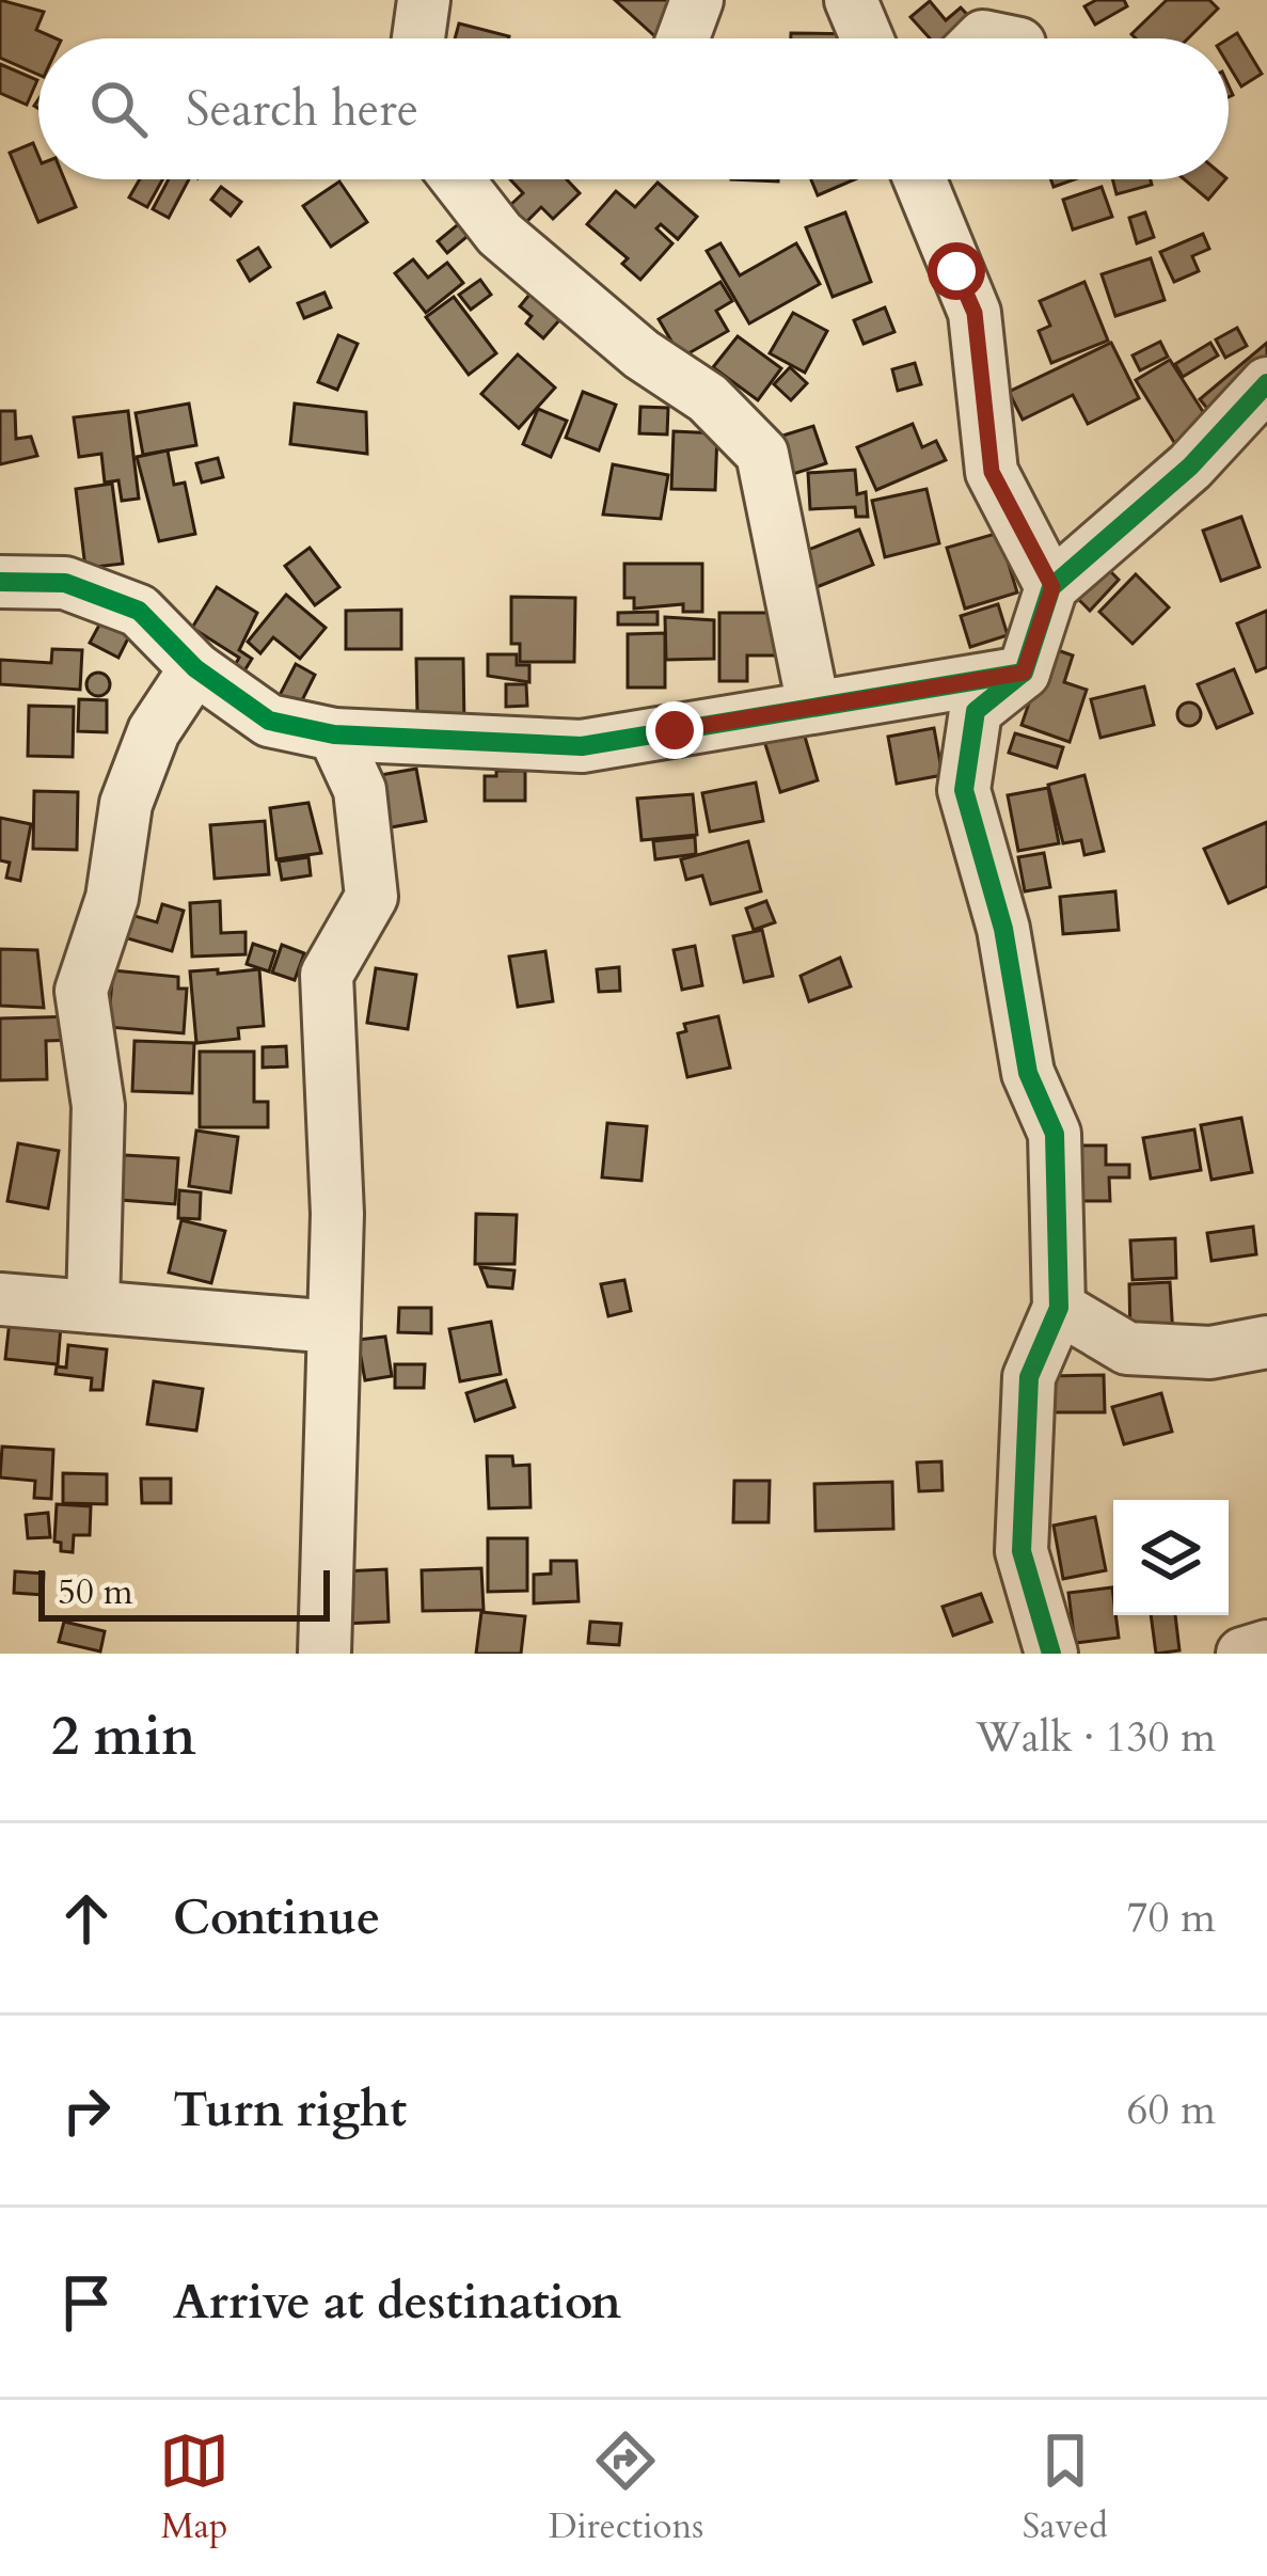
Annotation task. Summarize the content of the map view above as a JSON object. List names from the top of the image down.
{
  "scale_bar": "50 m",
  "page": {
    "search": "Search here",
    "scale": "50 m",
    "heading": ["2 min", "Walk · 130 m"],
    "list": [
      ["Continue", "70 m"],
      ["Turn right", "60 m"],
      "Arrive at destination"
    ],
    "nav": ["Map", "Directions", "Saved"]
  }
}
